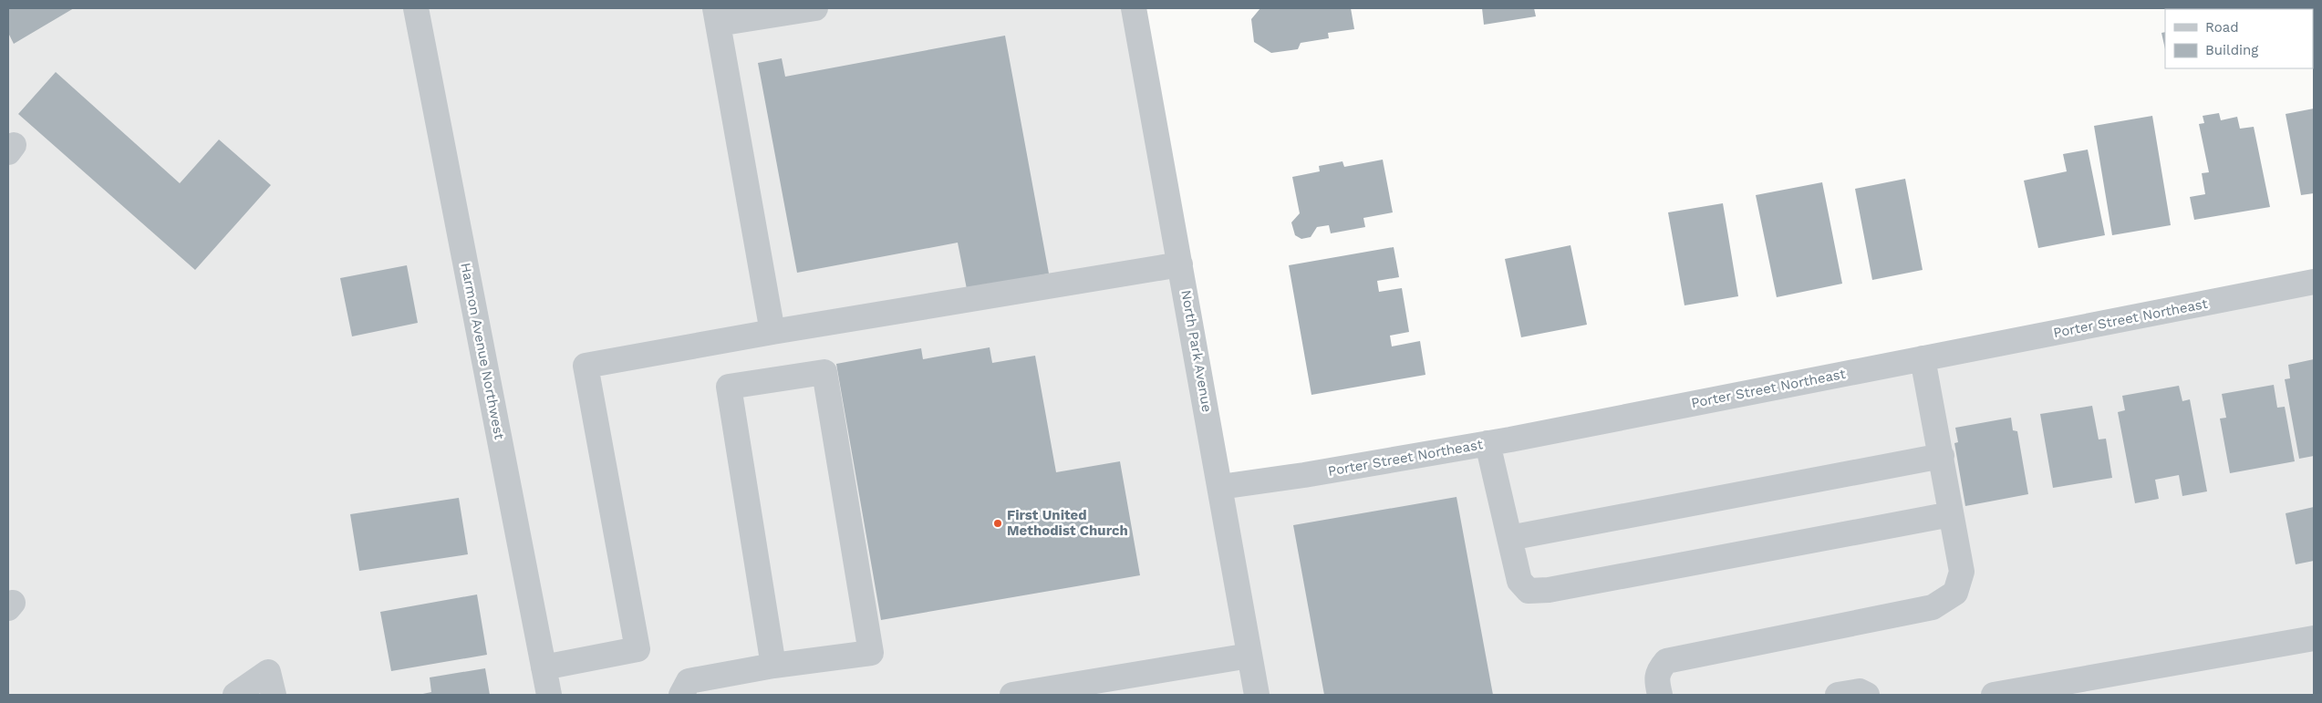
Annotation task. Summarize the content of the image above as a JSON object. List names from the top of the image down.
{
  "streets": {
    "street": ["Porter Street Northeast", "Harmon Avenue Northwest", "North Park Avenue"]
  },
  "crossings": [
    ["Porter Street Northeast", "North Park Avenue"]
  ],
  "places": ["First United Methodist Church"],
  "legend": ["Road", "Building"]
}
